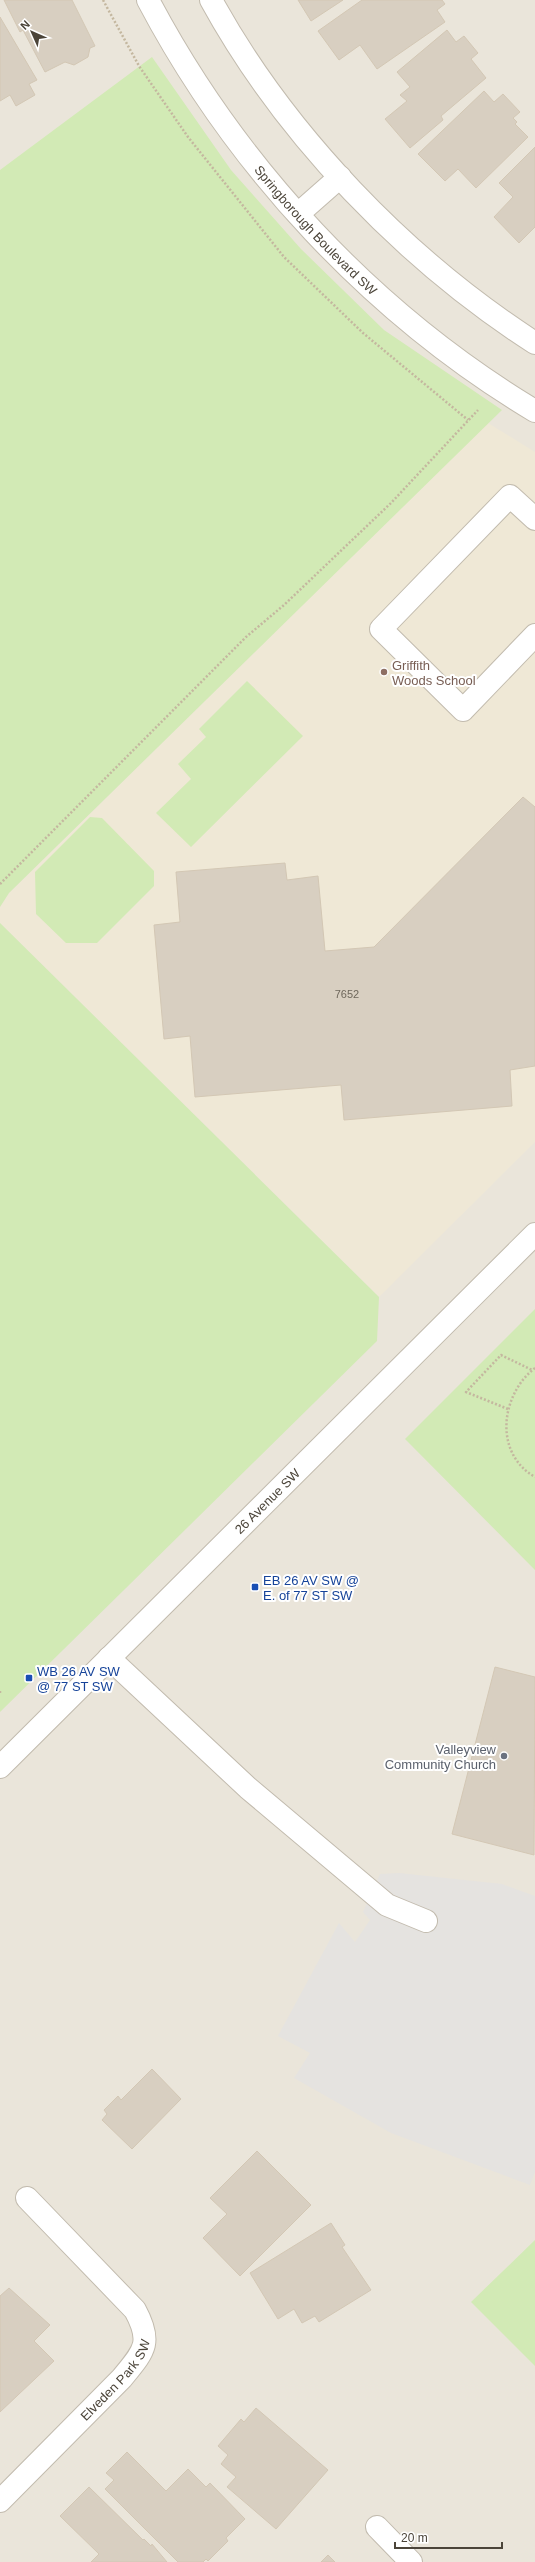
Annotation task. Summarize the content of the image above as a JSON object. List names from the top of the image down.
{
  "streets": {
    "street": ["Springborough Boulevard SW", "26 Avenue SW", "Elveden Park SW"]
  },
  "places": {
    "other": ["Griffith Woods School", "Valleyview Community Church"],
    "transit": ["EB 26 AV SW @ E. of 77 ST SW", "WB 26 AV SW @ 77 ST SW"]
  },
  "house_numbers": ["7652"],
  "scale_bar": "20 m",
  "north": "top left"
}
